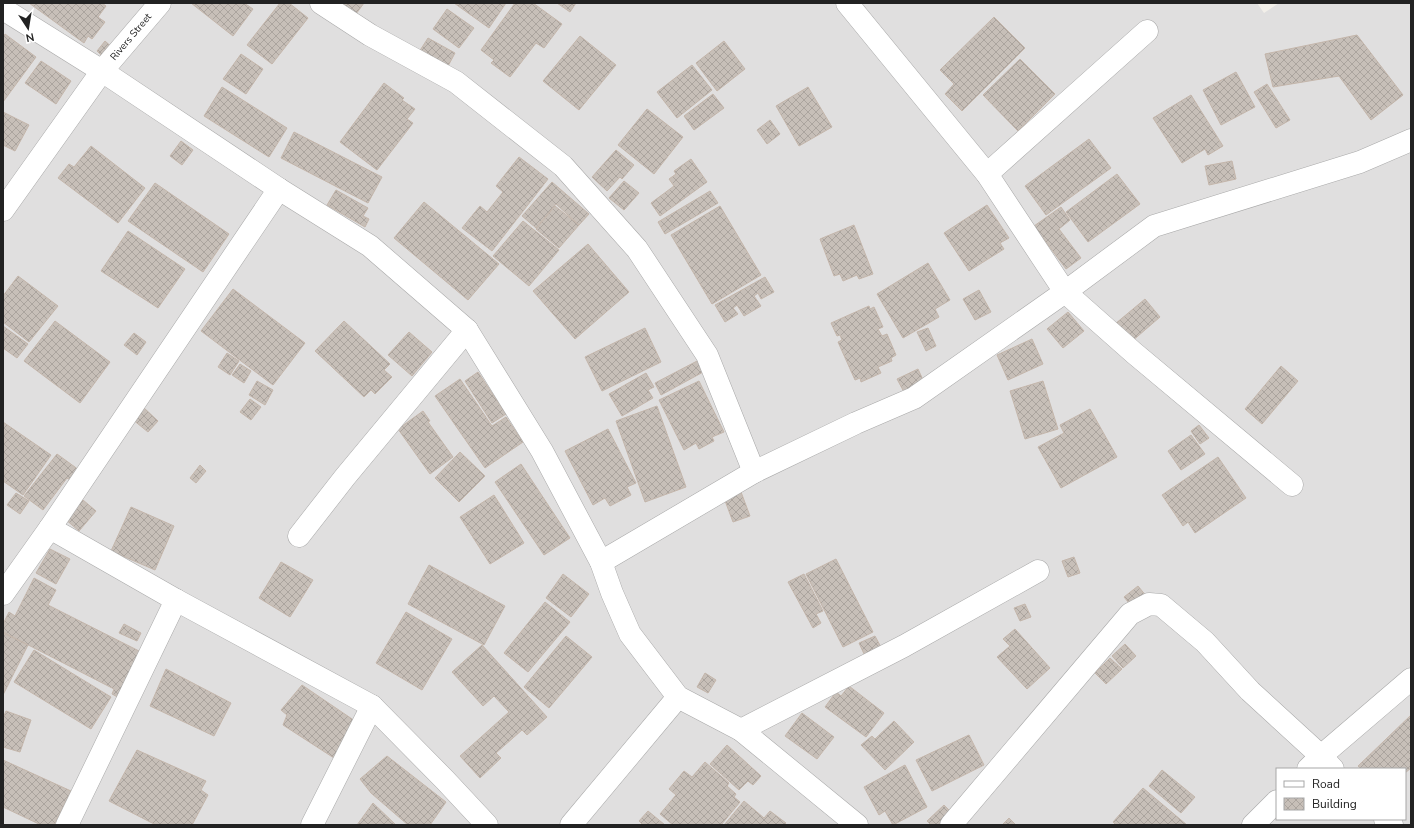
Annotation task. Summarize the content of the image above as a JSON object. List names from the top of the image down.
{
  "streets": {
    "street": ["Rivers Street"]
  },
  "legend": ["Road", "Building"],
  "north": "bottom"
}
